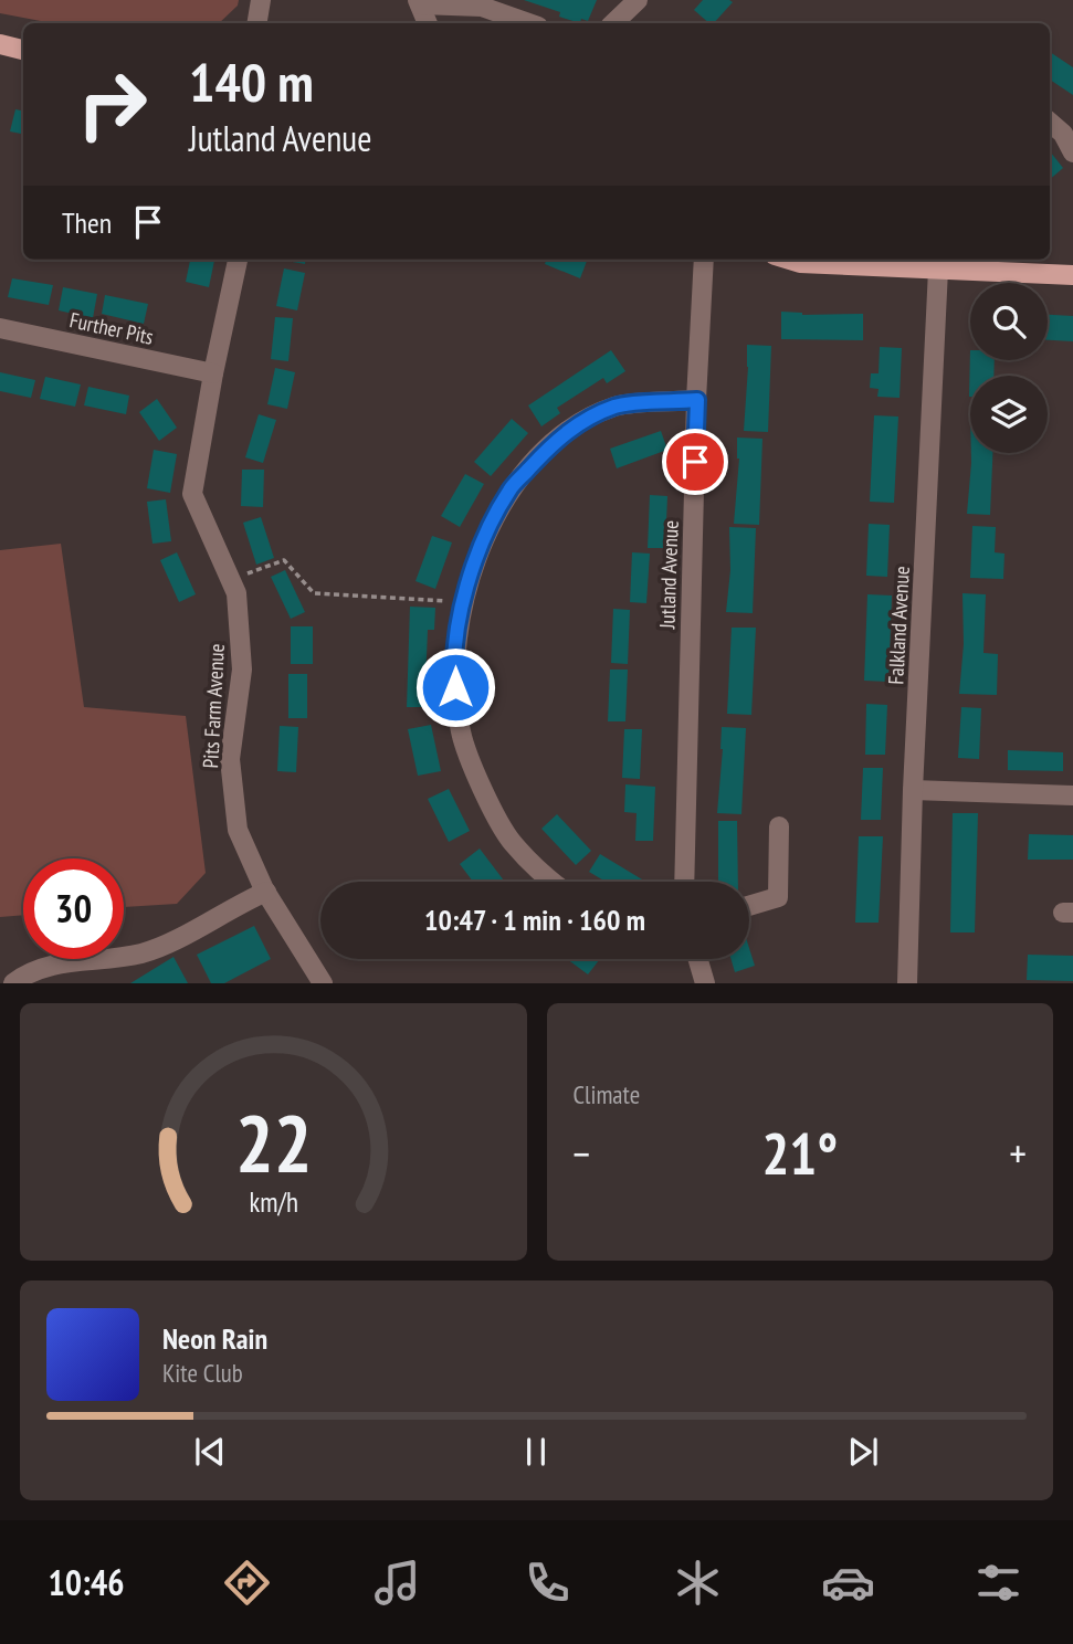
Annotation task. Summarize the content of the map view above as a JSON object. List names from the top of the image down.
{
  "streets": {
    "street": [
      "Further Pits",
      "Jutland Avenue",
      "Falkland Avenue",
      "Pits Farm Avenue"
    ]
  },
  "crossings": [
    ["Further Pits", "Pits Farm Avenue"]
  ],
  "page": {
    "turn": ["140 m", "Jutland Avenue"],
    "then": "Then",
    "limit": "30",
    "trip": "10:47 · 1 min · 160 m",
    "tile": "Climate",
    "heat": ["−", "21°", "+"],
    "song": ["Neon Rain", "Kite Club"],
    "tabs": "10:46",
    "gauge": ["22", "km/h"]
  }
}
